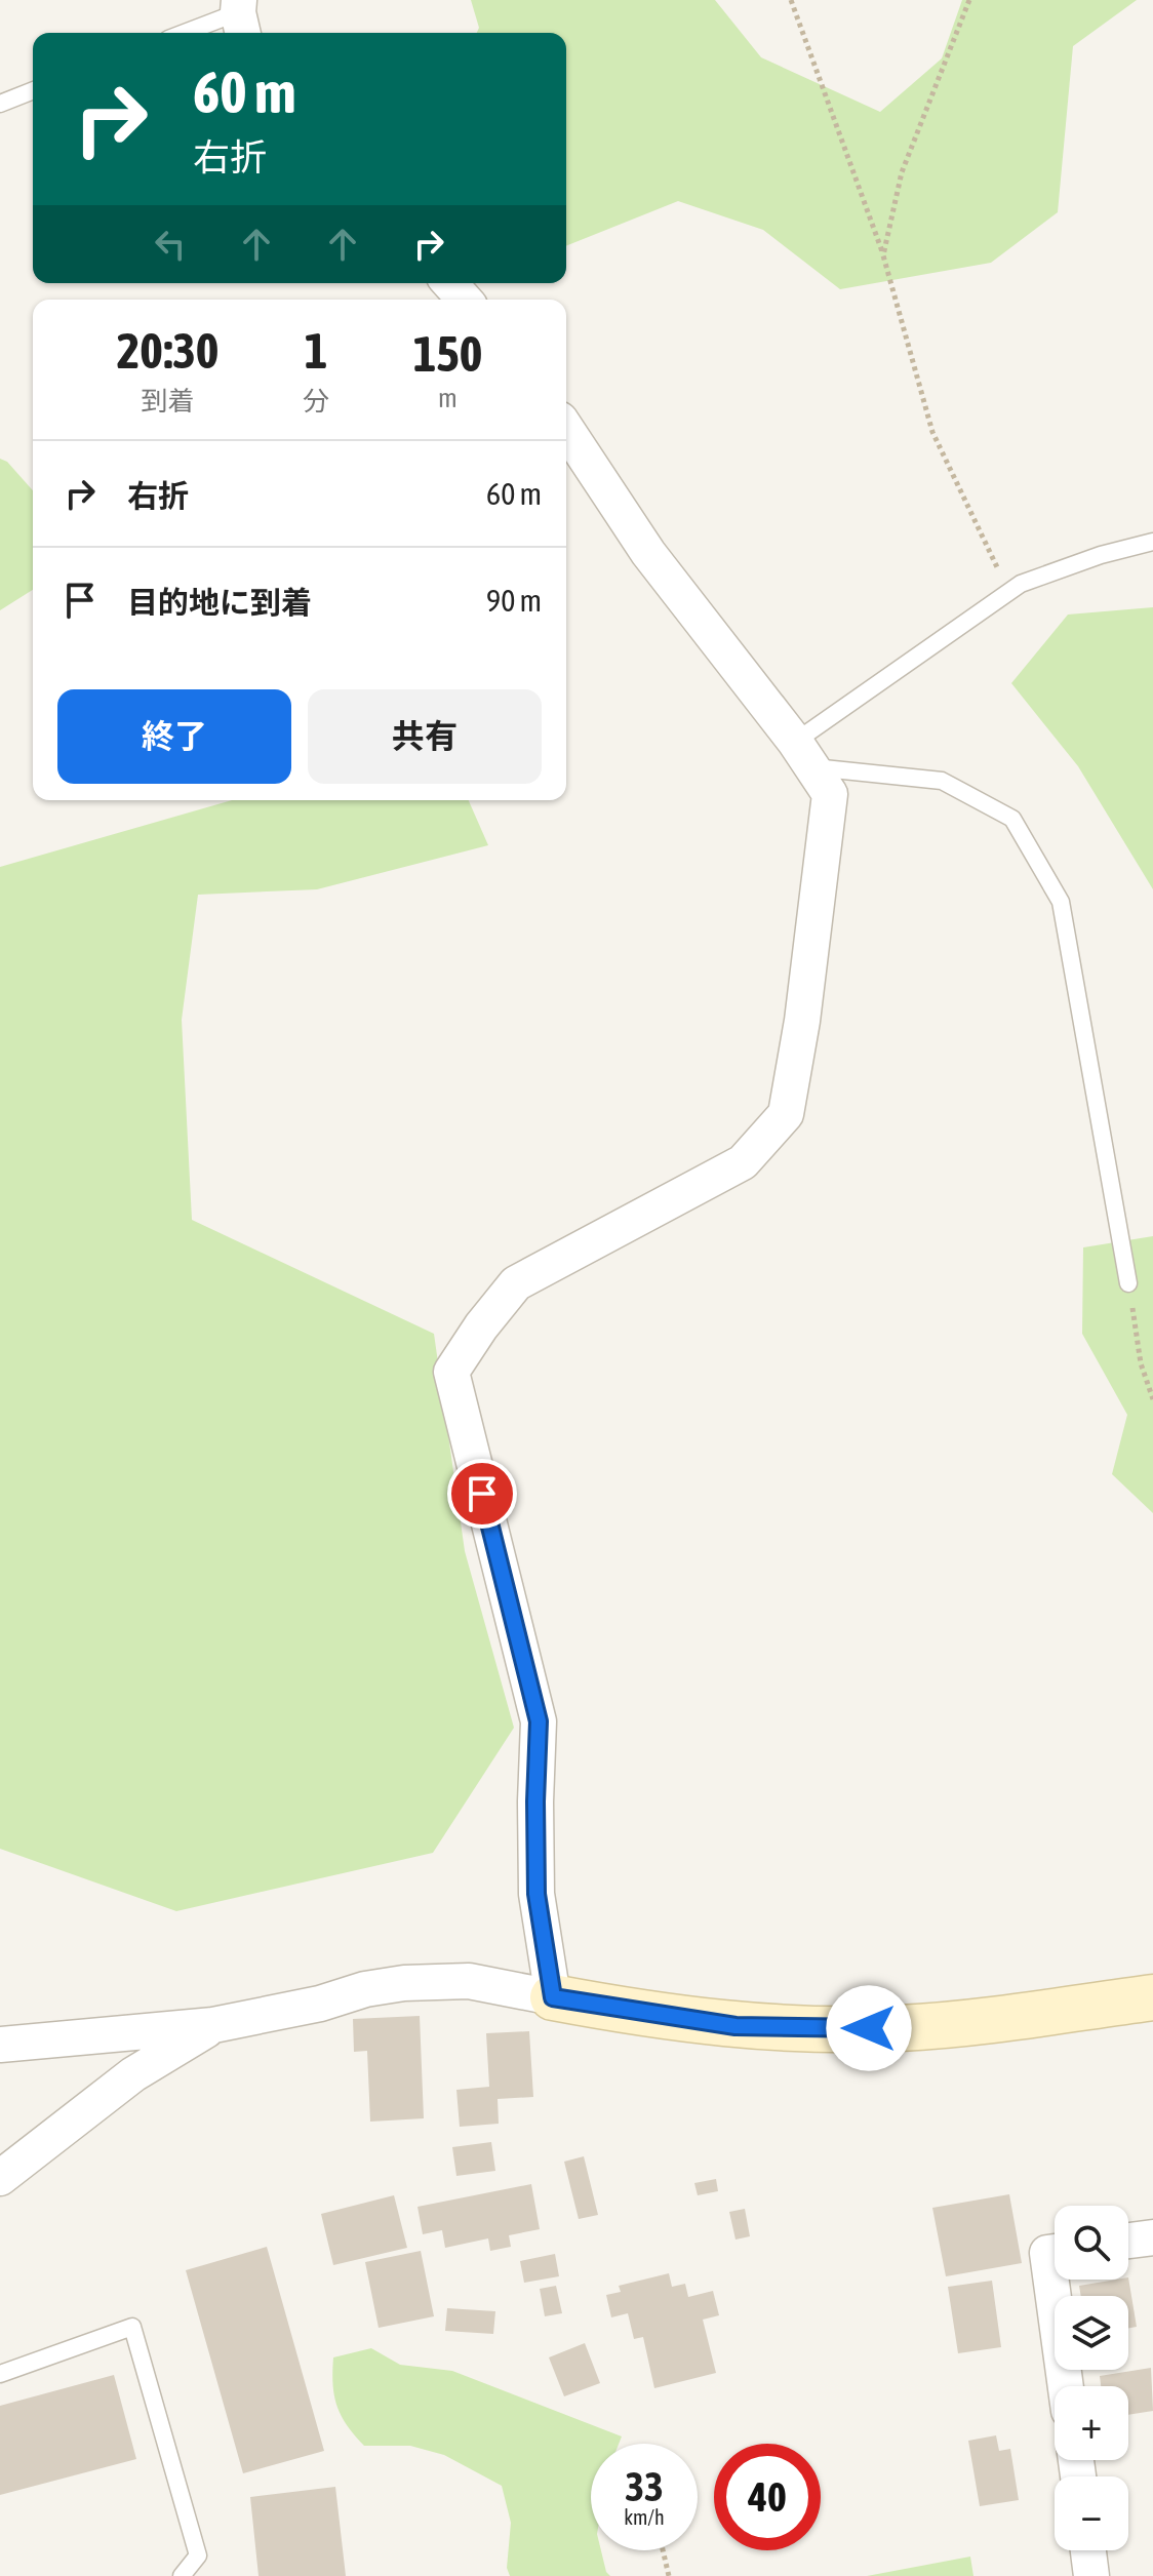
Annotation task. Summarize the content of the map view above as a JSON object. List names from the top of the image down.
{
  "page": {
    "turn": ["60 m", "右折"],
    "eta": [
      "20:30",
      "到着",
      "1",
      "分",
      "150",
      "m"
    ],
    "list": [
      {
        "name": "右折",
        "value": "60 m"
      },
      {
        "name": "目的地に到着",
        "value": "90 m"
      }
    ],
    "buttons": ["終了", "共有"],
    "map_buttons": ["+", "−"],
    "speed": "33 km/h",
    "limit": "40"
  }
}
